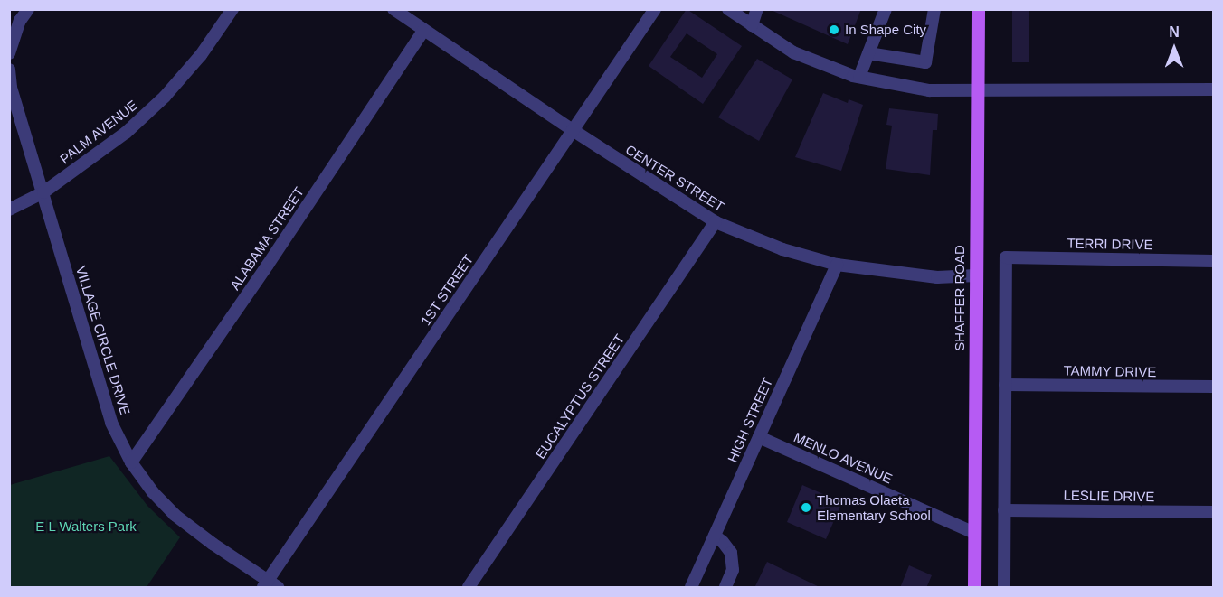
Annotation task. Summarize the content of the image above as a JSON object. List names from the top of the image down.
{
  "streets": {
    "main road": ["SHAFFER ROAD"],
    "street": [
      "PALM AVENUE",
      "CENTER STREET",
      "ALABAMA STREET",
      "TERRI DRIVE",
      "1ST STREET",
      "VILLAGE CIRCLE DRIVE",
      "TAMMY DRIVE",
      "EUCALYPTUS STREET",
      "HIGH STREET",
      "MENLO AVENUE",
      "LESLIE DRIVE"
    ]
  },
  "crossings": [
    ["PALM AVENUE", "VILLAGE CIRCLE DRIVE"],
    ["CENTER STREET", "ALABAMA STREET"],
    ["CENTER STREET", "1ST STREET"],
    ["CENTER STREET", "SHAFFER ROAD"],
    ["CENTER STREET", "EUCALYPTUS STREET"],
    ["CENTER STREET", "HIGH STREET"],
    ["ALABAMA STREET", "VILLAGE CIRCLE DRIVE"],
    ["TERRI DRIVE", "TAMMY DRIVE"],
    ["1ST STREET", "VILLAGE CIRCLE DRIVE"],
    ["SHAFFER ROAD", "MENLO AVENUE"],
    ["HIGH STREET", "MENLO AVENUE"]
  ],
  "parks": ["E L Walters Park"],
  "places": ["In Shape City", "Thomas Olaeta Elementary School"],
  "north": "top"
}
